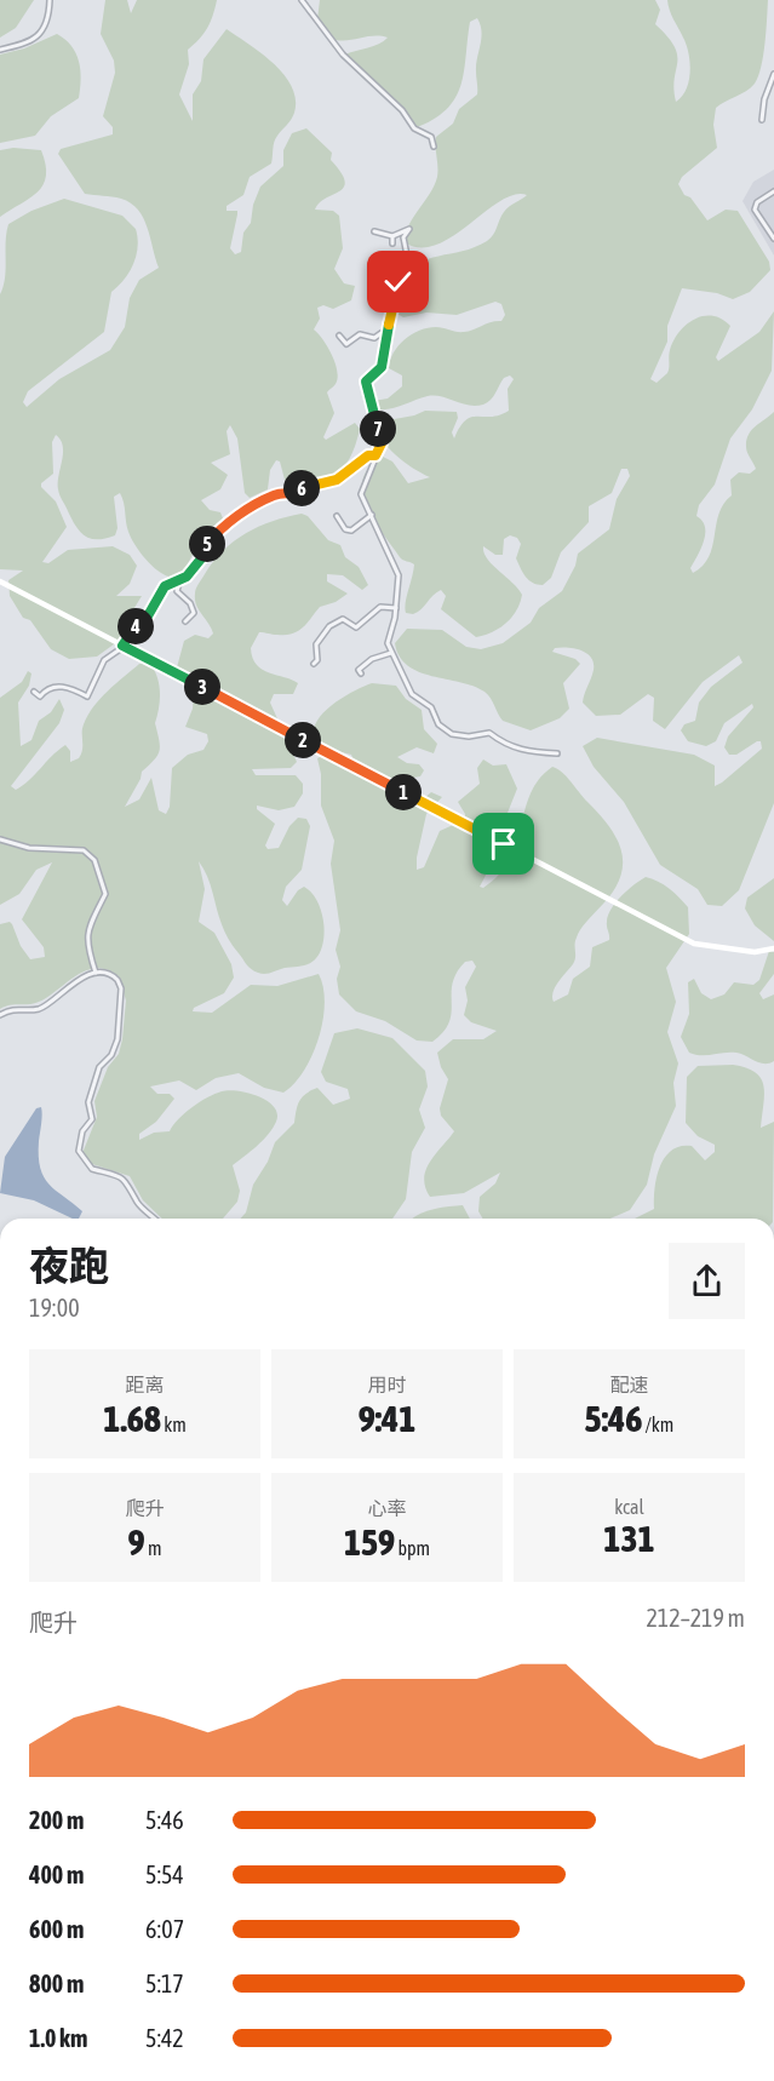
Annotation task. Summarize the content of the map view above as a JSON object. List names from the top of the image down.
{
  "page": {
    "pins": [
      "7",
      "6",
      "5",
      "4",
      "3",
      "2",
      "1"
    ],
    "heading": ["夜跑", "19:00"],
    "stats": [
      ["距离", "1.68 km"],
      ["用时", "9:41"],
      ["配速", "5:46 /km"],
      ["爬升", "9 m"],
      ["心率", "159 bpm"],
      ["kcal", "131"]
    ],
    "chart": ["爬升", "212–219 m"],
    "list": [
      {
        "name": "200 m",
        "note": "5:46"
      },
      {
        "name": "400 m",
        "note": "5:54"
      },
      {
        "name": "600 m",
        "note": "6:07"
      },
      {
        "name": "800 m",
        "note": "5:17"
      },
      {
        "name": "1.0 km",
        "note": "5:42"
      }
    ]
  }
}
